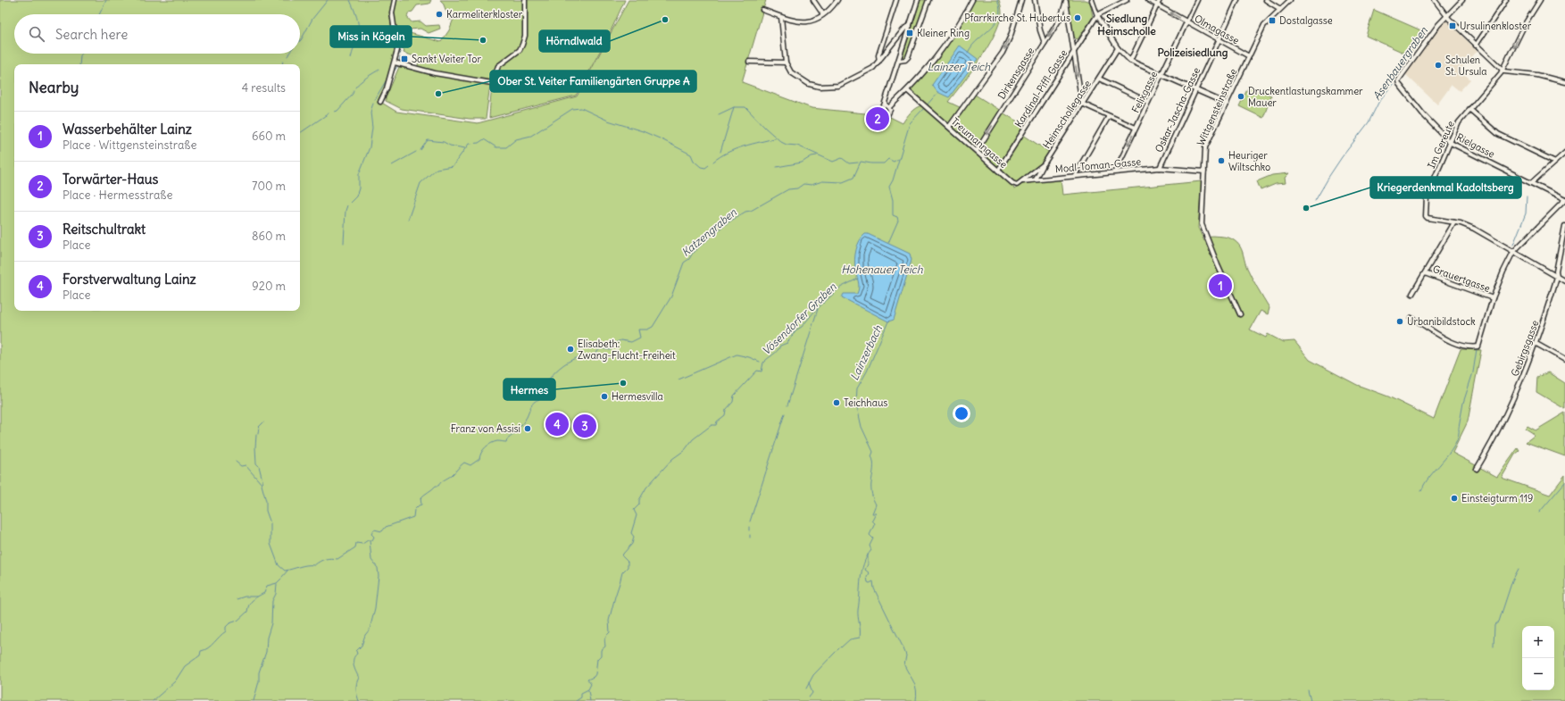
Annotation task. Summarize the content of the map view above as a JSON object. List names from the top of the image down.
{
  "streets": {
    "street": [
      "Olmagasse",
      "Dirkensgasse",
      "Kardinal-Piffl-Gasse",
      "Felixgasse",
      "Wittgensteinstraße",
      "Oskar-Jascha-Gasse",
      "Heimschollegasse",
      "Treumanngasse",
      "Im Gereute",
      "Rielgasse",
      "Modl-Toman-Gasse",
      "Grauertgasse",
      "Gebirgsgasse"
    ]
  },
  "crossings": [
    ["Olmagasse", "Felixgasse"],
    ["Olmagasse", "Wittgensteinstraße"],
    ["Olmagasse", "Oskar-Jascha-Gasse"],
    ["Dirkensgasse", "Treumanngasse"],
    ["Kardinal-Piffl-Gasse", "Treumanngasse"],
    ["Felixgasse", "Modl-Toman-Gasse"],
    ["Wittgensteinstraße", "Modl-Toman-Gasse"],
    ["Oskar-Jascha-Gasse", "Modl-Toman-Gasse"],
    ["Heimschollegasse", "Treumanngasse"],
    ["Heimschollegasse", "Modl-Toman-Gasse"],
    ["Treumanngasse", "Modl-Toman-Gasse"],
    ["Im Gereute", "Rielgasse"]
  ],
  "one_way": ["Dirkensgasse"],
  "districts": ["Siedlung Heimscholle", "Polizeisiedlung"],
  "water": [
    "Asenbauergraben",
    "Lainzer Teich",
    "Katzengraben",
    "Hohenauer Teich",
    "Vösendorfer Graben",
    "Lainzerbach"
  ],
  "places": {
    "other": [
      "Karmeliterkloster",
      "Pfarrkirche St. Hubertus",
      "Hörndlwald",
      "Miss in Kögeln",
      "Schulen St. Ursula",
      "Ober St. Veiter Familiengärten Gruppe A",
      "Druckentlastungskammer Mauer",
      "Heuriger Wiltschko",
      "Kriegerdenkmal Kadoltsberg",
      "Urbanibildstock",
      "Elisabeth: Zwang-Flucht-Freiheit",
      "Hermes",
      "Hermesvilla",
      "Teichhaus",
      "Franz von Assisi",
      "Einsteigturm 119"
    ],
    "transit": [
      "Dostalgasse",
      "Ursulinenkloster",
      "Kleiner Ring",
      "Sankt Veiter Tor"
    ]
  },
  "page": {
    "search": "Search here",
    "heading": ["Nearby", "4 results"],
    "pins": [
      "2",
      "1",
      "4",
      "3"
    ],
    "list": [
      {
        "mark": "1",
        "name": "Wasserbehälter Lainz",
        "note": "Place · Wittgensteinstraße",
        "value": "660 m"
      },
      {
        "mark": "2",
        "name": "Torwärter-Haus",
        "note": "Place · Hermesstraße",
        "value": "700 m"
      },
      {
        "mark": "3",
        "name": "Reitschultrakt",
        "note": "Place",
        "value": "860 m"
      },
      {
        "mark": "4",
        "name": "Forstverwaltung Lainz",
        "note": "Place",
        "value": "920 m"
      }
    ],
    "map_buttons": ["+", "−"]
  }
}
